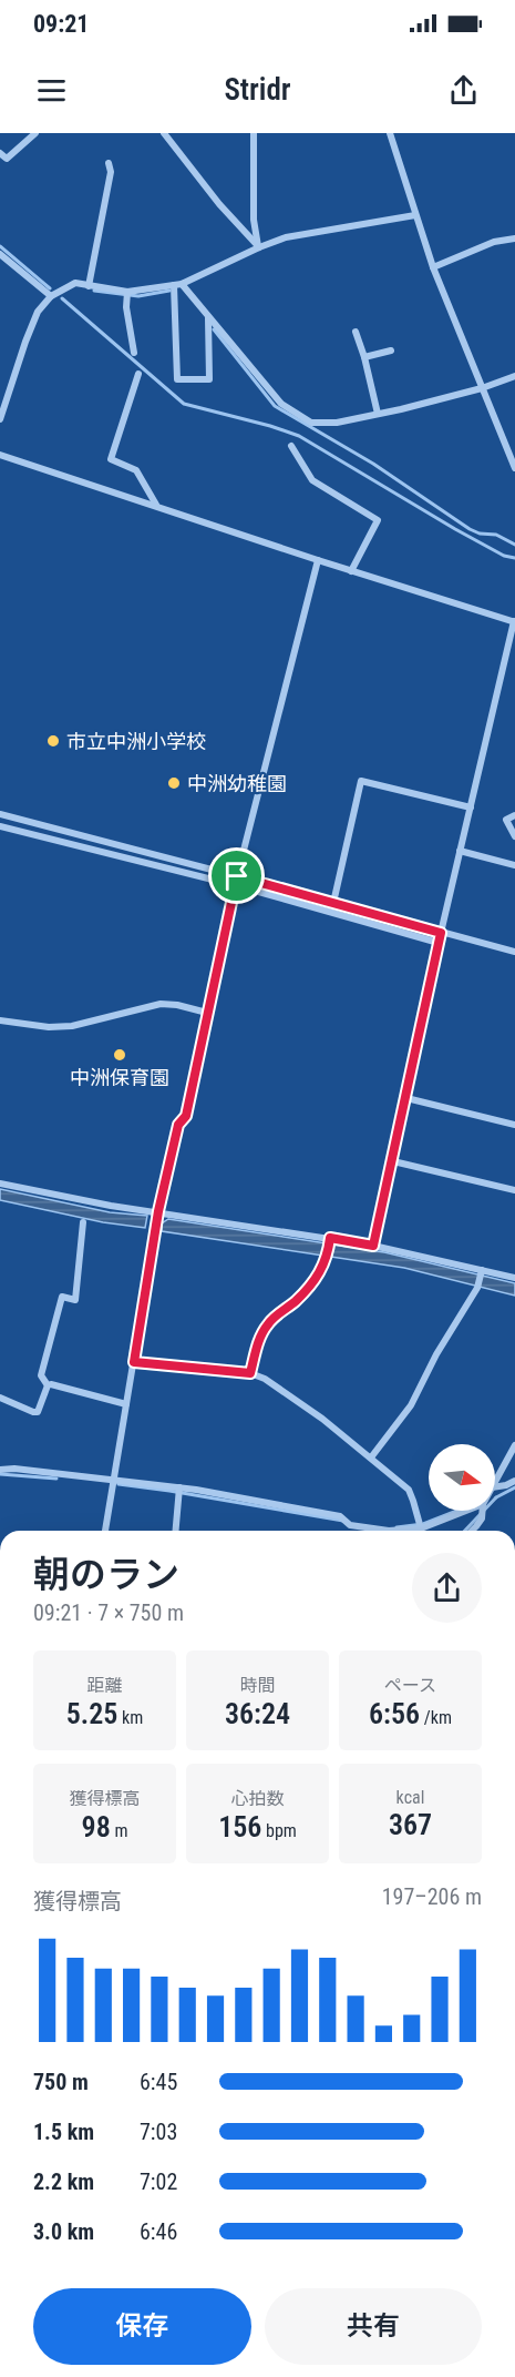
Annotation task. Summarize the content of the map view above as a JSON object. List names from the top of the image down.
{
  "places": ["市立中洲小学校", "中洲幼稚園", "中洲保育園"],
  "north": "right",
  "page": {
    "status": "09:21",
    "header": "Stridr",
    "heading": ["朝のラン", "09:21 · 7 × 750 m"],
    "stats": [
      ["距離", "5.25 km"],
      ["時間", "36:24"],
      ["ペース", "6:56 /km"],
      ["獲得標高", "98 m"],
      ["心拍数", "156 bpm"],
      ["kcal", "367"]
    ],
    "chart": ["獲得標高", "197–206 m"],
    "list": [
      {
        "name": "750 m",
        "note": "6:45"
      },
      {
        "name": "1.5 km",
        "note": "7:03"
      },
      {
        "name": "2.2 km",
        "note": "7:02"
      },
      {
        "name": "3.0 km",
        "note": "6:46"
      }
    ],
    "buttons": ["保存", "共有"]
  }
}
